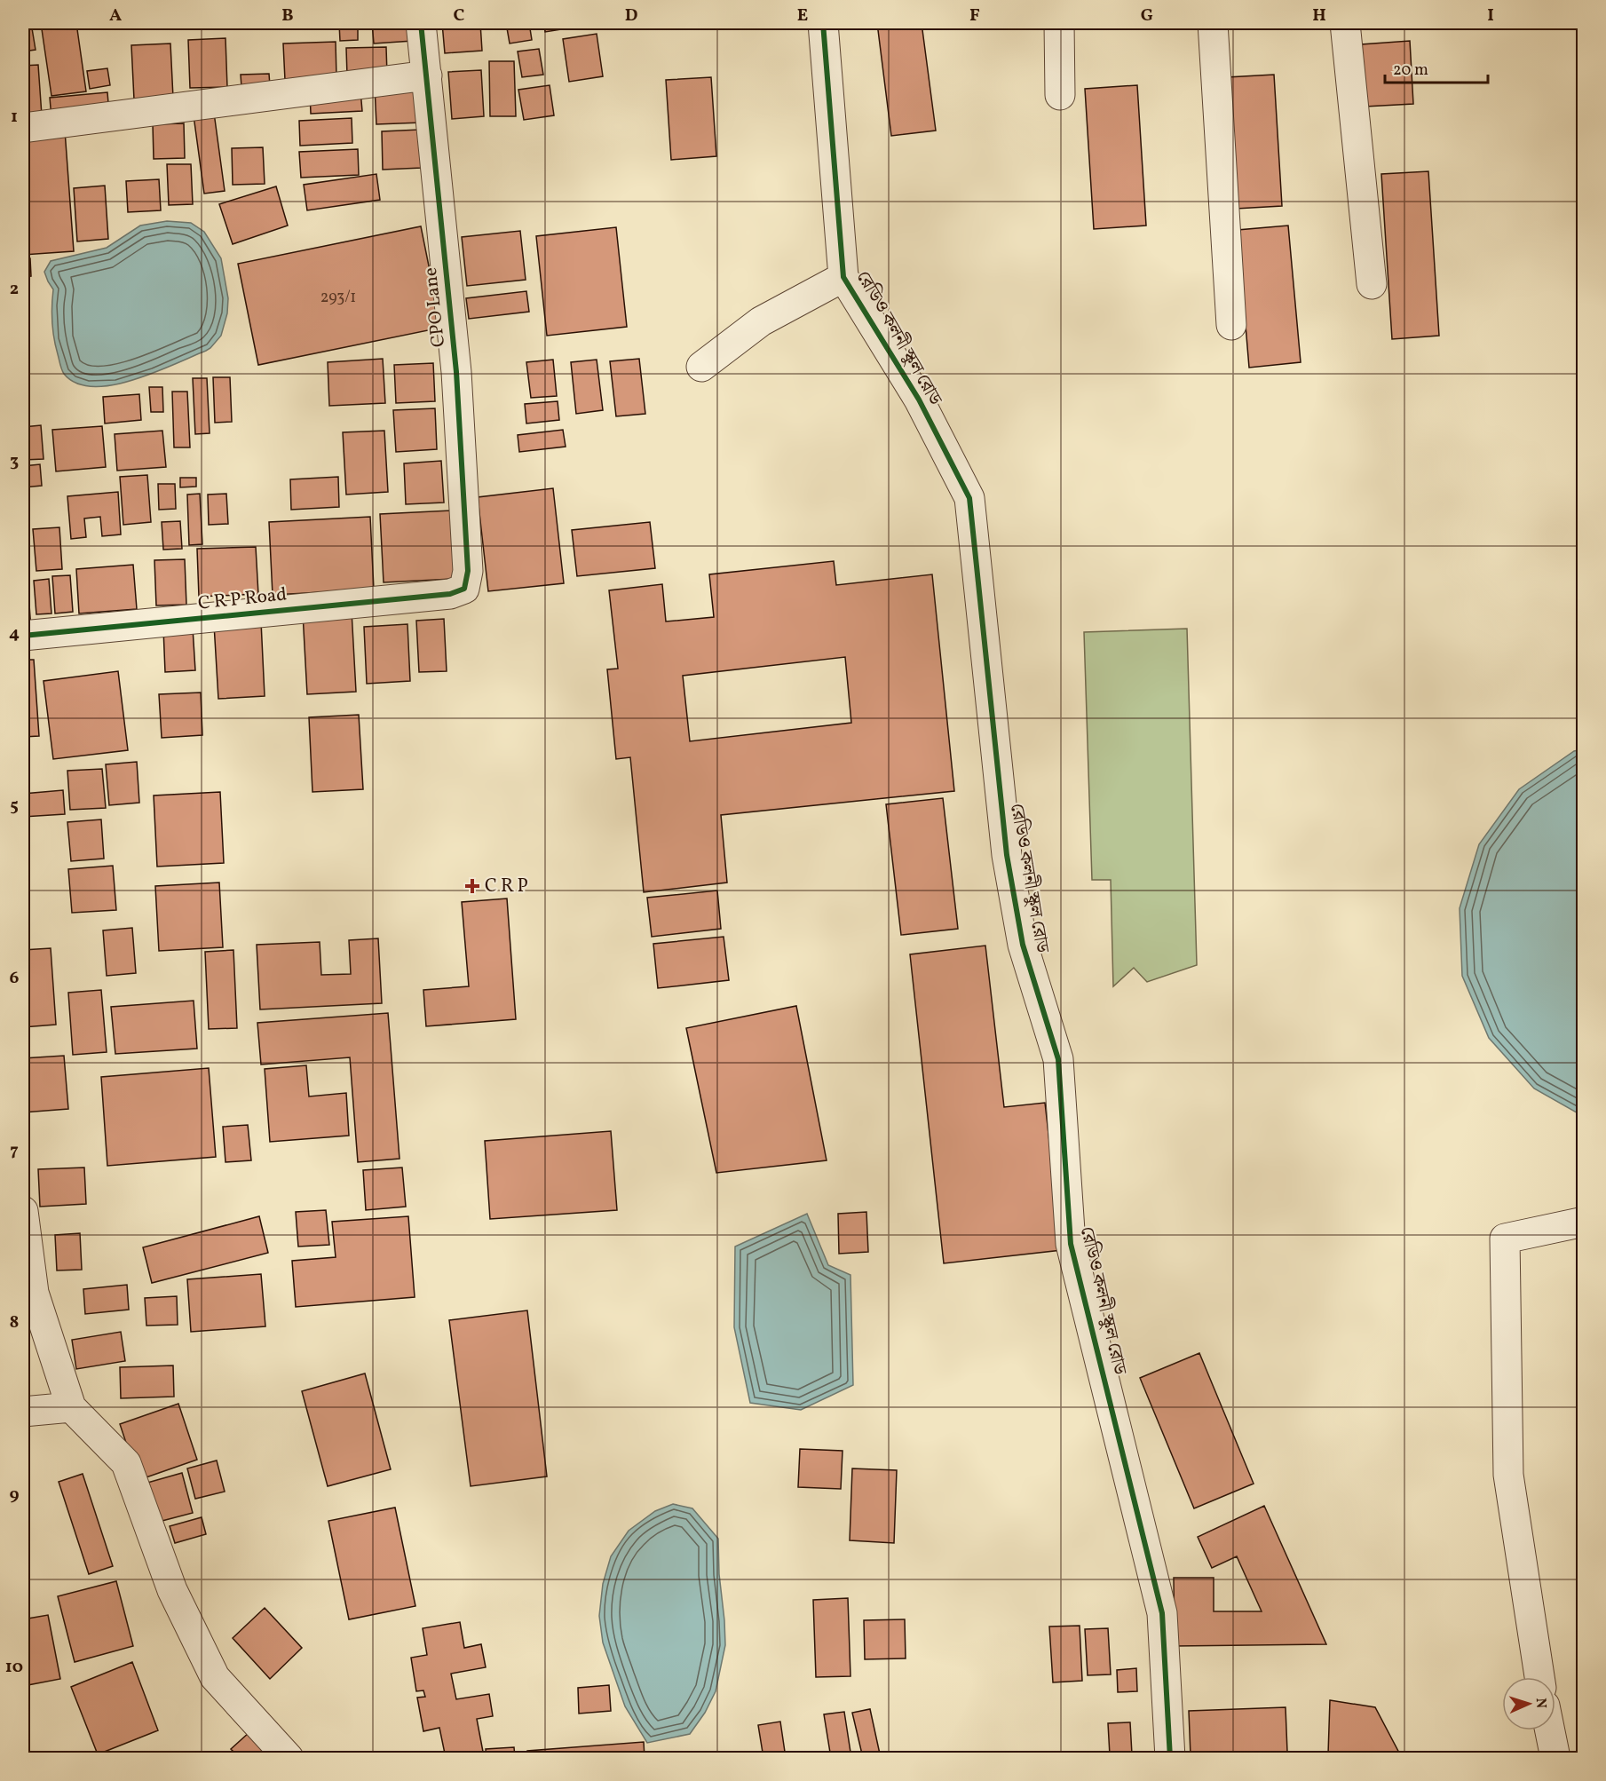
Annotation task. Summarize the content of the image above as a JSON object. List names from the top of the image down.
{
  "streets": {
    "street": ["CPO Lane", "রেডিও কলনী স্কুল রোড", "C R P Road"]
  },
  "crossings": [
    ["CPO Lane", "C R P Road"]
  ],
  "places": {
    "health": ["C R P"]
  },
  "house_numbers": ["293/1"],
  "scale_bar": "20 m",
  "north": "right",
  "grid": {
    "columns": [
      "A",
      "B",
      "C",
      "D",
      "E",
      "F",
      "G",
      "H",
      "I"
    ],
    "rows": [
      "1",
      "2",
      "3",
      "4",
      "5",
      "6",
      "7",
      "8",
      "9",
      "10"
    ]
  }
}
